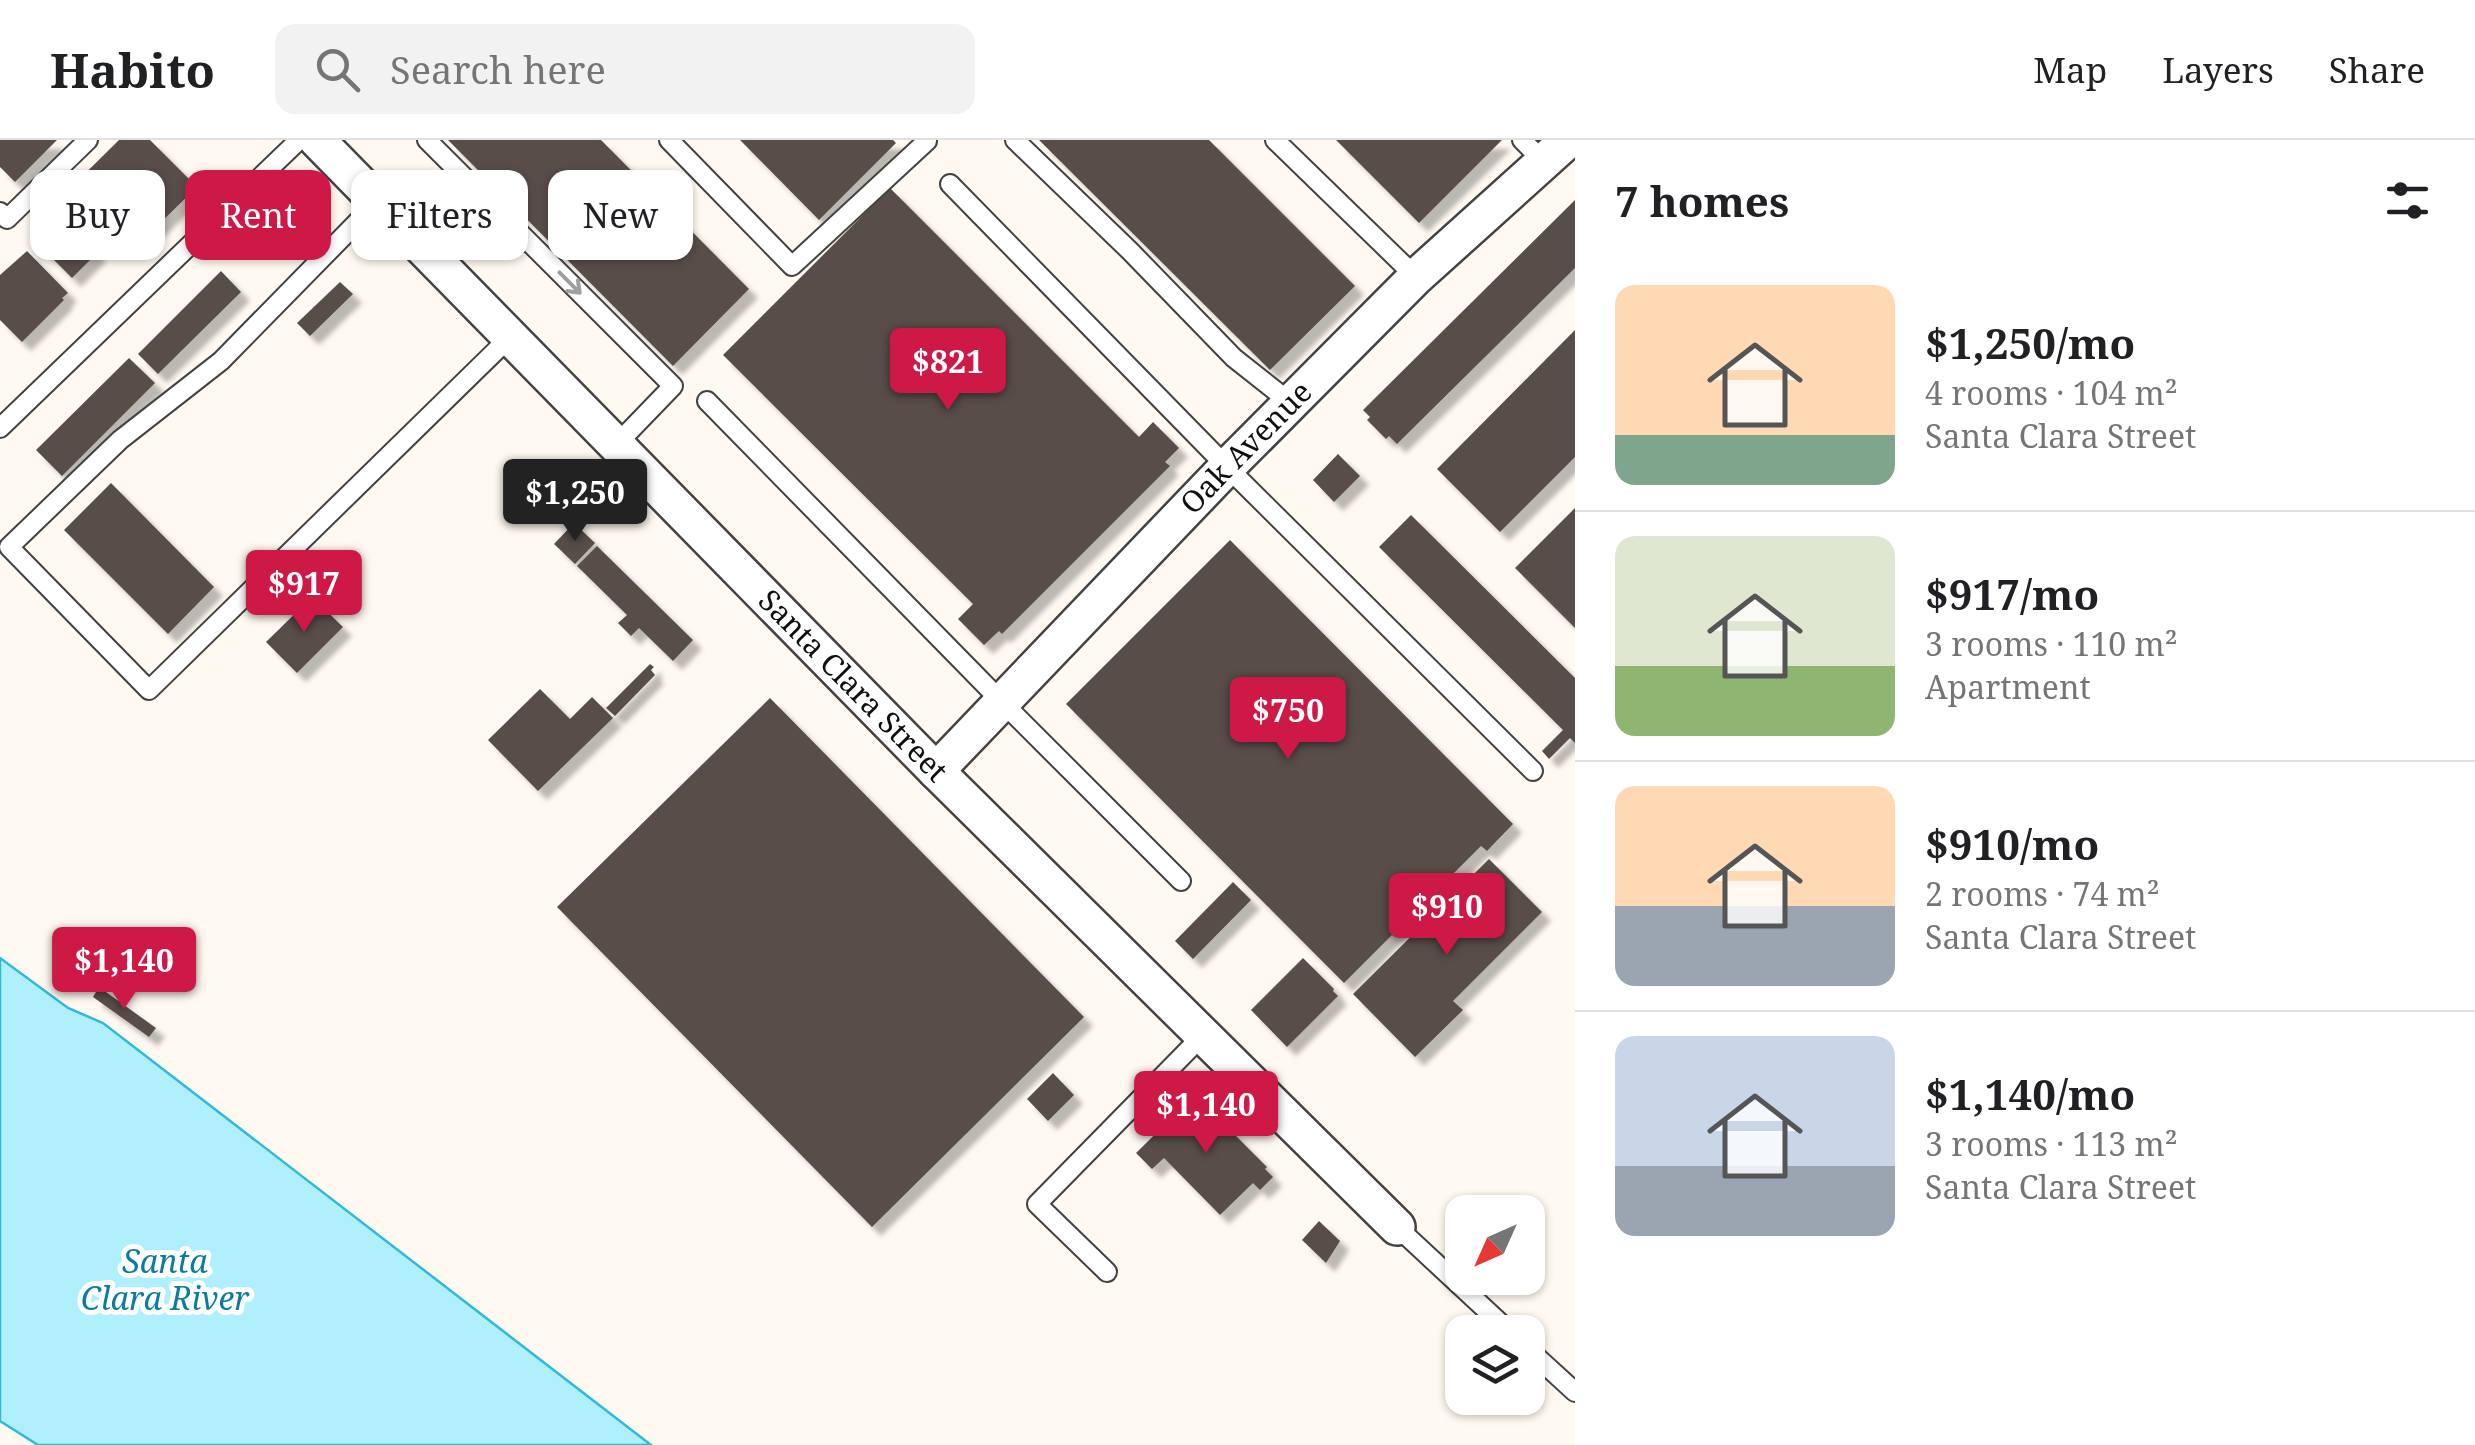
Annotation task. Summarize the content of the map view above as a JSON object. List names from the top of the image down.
{
  "streets": {
    "street": ["Oak Avenue", "Santa Clara Street"]
  },
  "crossings": [
    ["Oak Avenue", "Santa Clara Street"]
  ],
  "water": ["Santa Clara River"],
  "north": "bottom left",
  "page": {
    "header": "Habito",
    "search": "Search here",
    "nav": ["Map", "Layers", "Share"],
    "heading": "7 homes",
    "chip": [
      "Buy",
      "Rent",
      "Filters",
      "New"
    ],
    "list": [
      {
        "name": "$1,250/mo",
        "note": "4 rooms · 104 m² · Santa Clara Street"
      },
      {
        "name": "$917/mo",
        "note": "3 rooms · 110 m² · Apartment"
      },
      {
        "name": "$910/mo",
        "note": "2 rooms · 74 m² · Santa Clara Street"
      },
      {
        "name": "$1,140/mo",
        "note": "3 rooms · 113 m² · Santa Clara Street"
      }
    ],
    "price": [
      "$821",
      "$1,250",
      "$917",
      "$750",
      "$910",
      "$1,140",
      "$1,140"
    ]
  }
}
